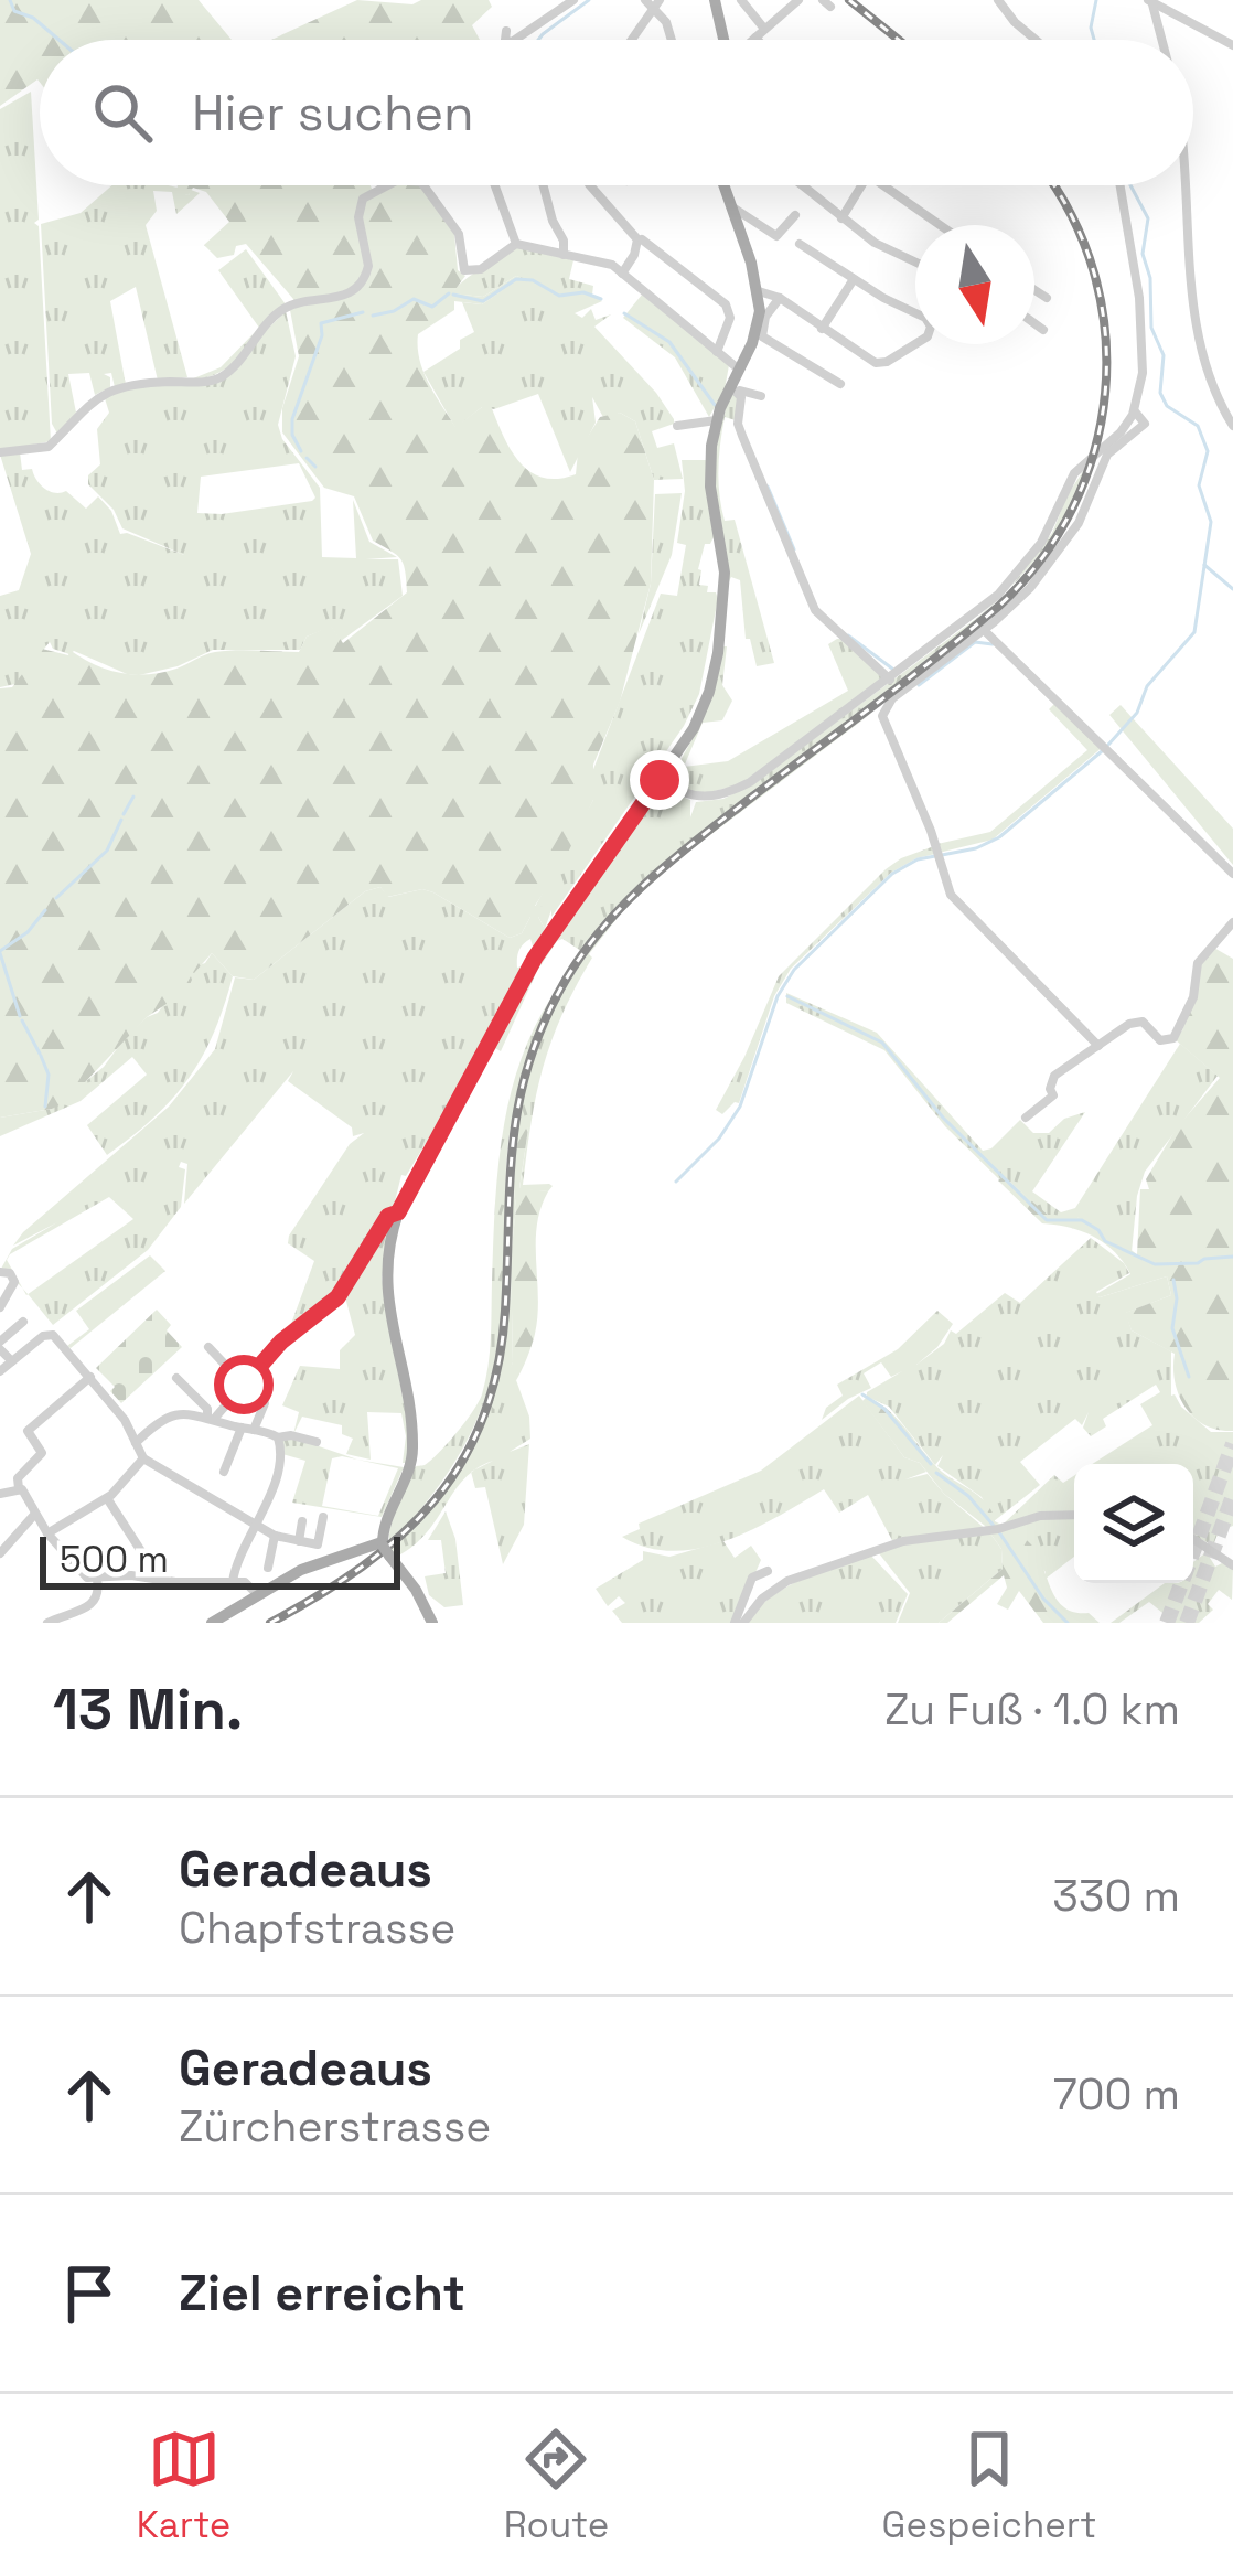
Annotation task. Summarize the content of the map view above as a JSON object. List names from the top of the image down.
{
  "scale_bar": "500 m",
  "north": "bottom",
  "page": {
    "search": "Hier suchen",
    "scale": "500 m",
    "heading": ["13 Min.", "Zu Fuß · 1.0 km"],
    "list": [
      ["Geradeaus", "Chapfstrasse", "330 m"],
      ["Geradeaus", "Zürcherstrasse", "700 m"],
      "Ziel erreicht"
    ],
    "nav": ["Karte", "Route", "Gespeichert"]
  }
}
